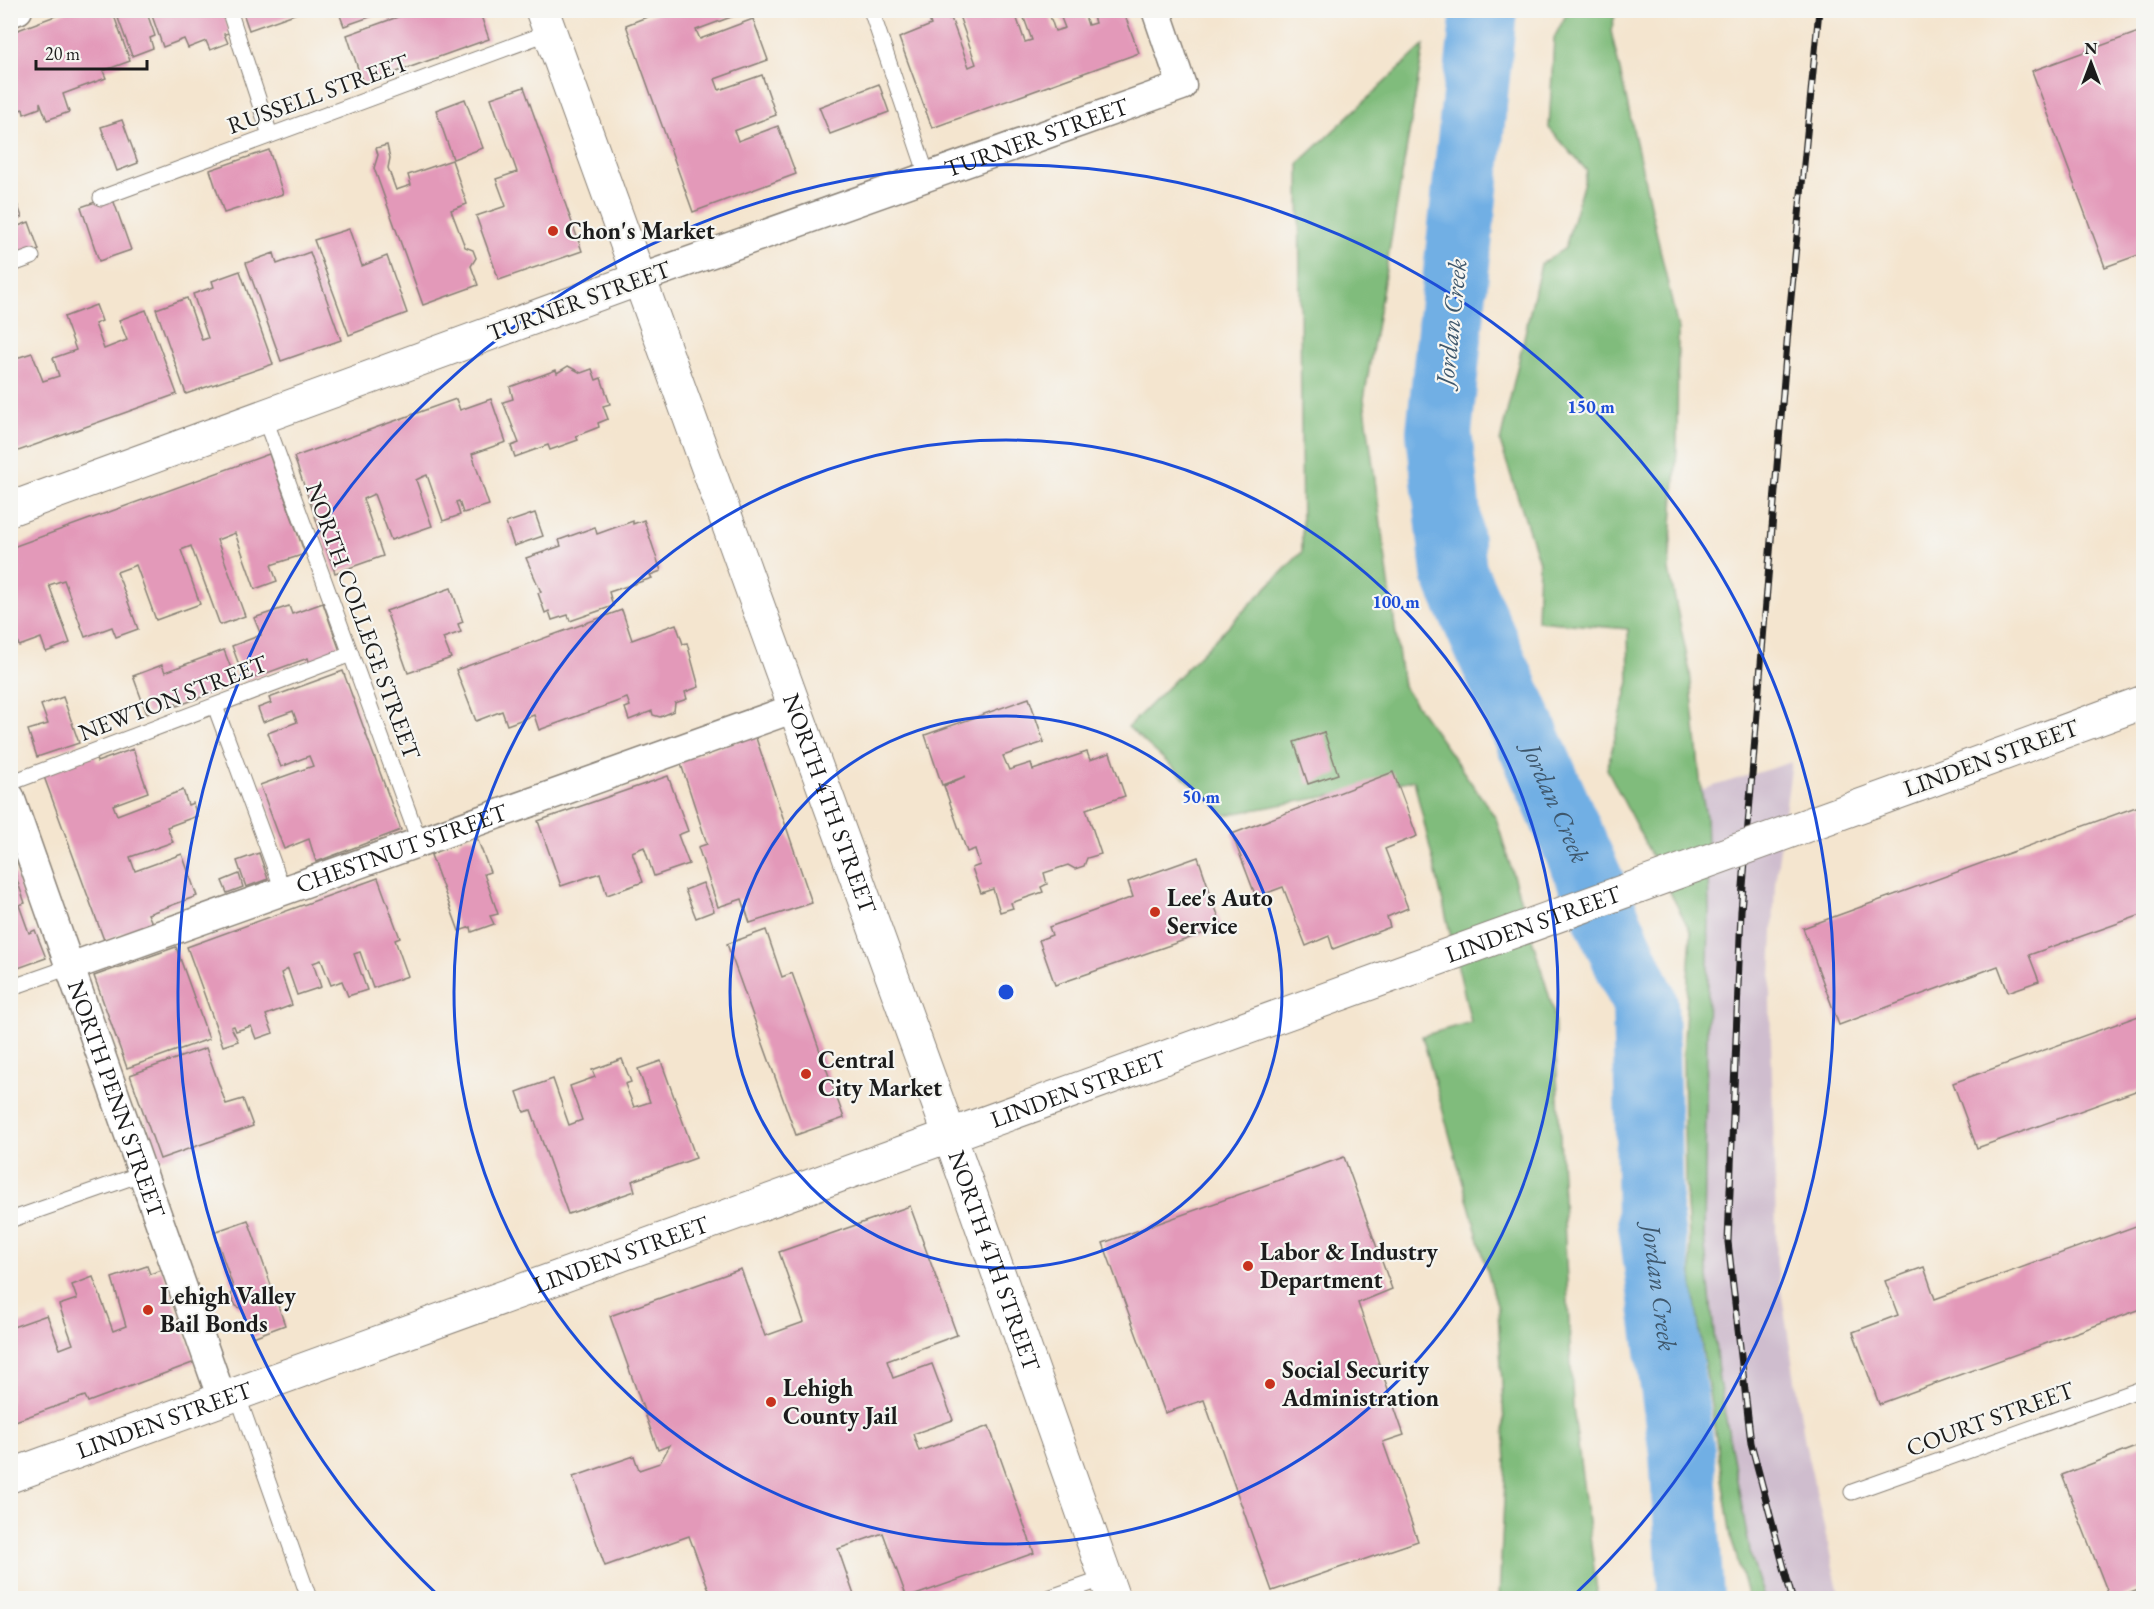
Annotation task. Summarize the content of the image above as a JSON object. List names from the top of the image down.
{
  "streets": {
    "street": [
      "TURNER STREET",
      "LINDEN STREET",
      "NORTH 4TH STREET",
      "CHESTNUT STREET",
      "NORTH PENN STREET"
    ],
    "lane": [
      "RUSSELL STREET",
      "NORTH COLLEGE STREET",
      "NEWTON STREET",
      "COURT STREET"
    ]
  },
  "crossings": [
    ["RUSSELL STREET", "NORTH 4TH STREET"],
    ["TURNER STREET", "NORTH COLLEGE STREET"],
    ["TURNER STREET", "NORTH 4TH STREET"],
    ["NORTH COLLEGE STREET", "NEWTON STREET"],
    ["NORTH COLLEGE STREET", "CHESTNUT STREET"],
    ["LINDEN STREET", "NORTH 4TH STREET"],
    ["LINDEN STREET", "NORTH PENN STREET"],
    ["NORTH 4TH STREET", "CHESTNUT STREET"],
    ["CHESTNUT STREET", "NORTH PENN STREET"]
  ],
  "water": ["Jordan Creek"],
  "places": [
    "Chon's Market",
    "Lee's Auto Service",
    "Central City Market",
    "Labor & Industry Department",
    "Lehigh Valley Bail Bonds",
    "Social Security Administration",
    "Lehigh County Jail"
  ],
  "scale_bar": "20 m",
  "north": "top",
  "rings": ["150 m", "100 m", "50 m"]
}
